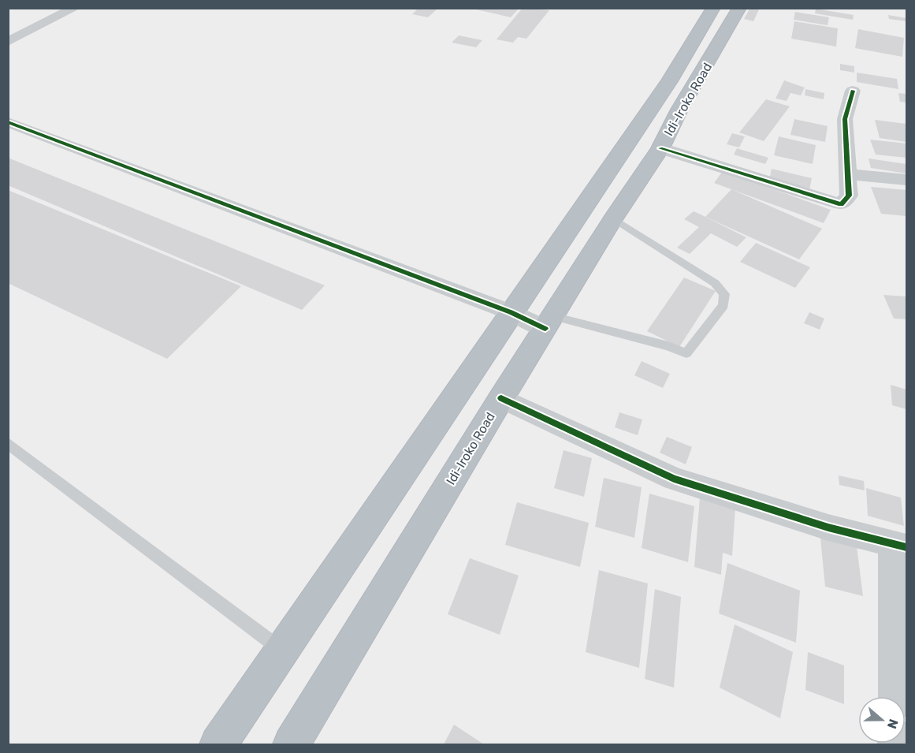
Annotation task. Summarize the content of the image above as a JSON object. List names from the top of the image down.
{
  "streets": {
    "highway": ["Idi-Iroko Road"]
  },
  "north": "right"
}
